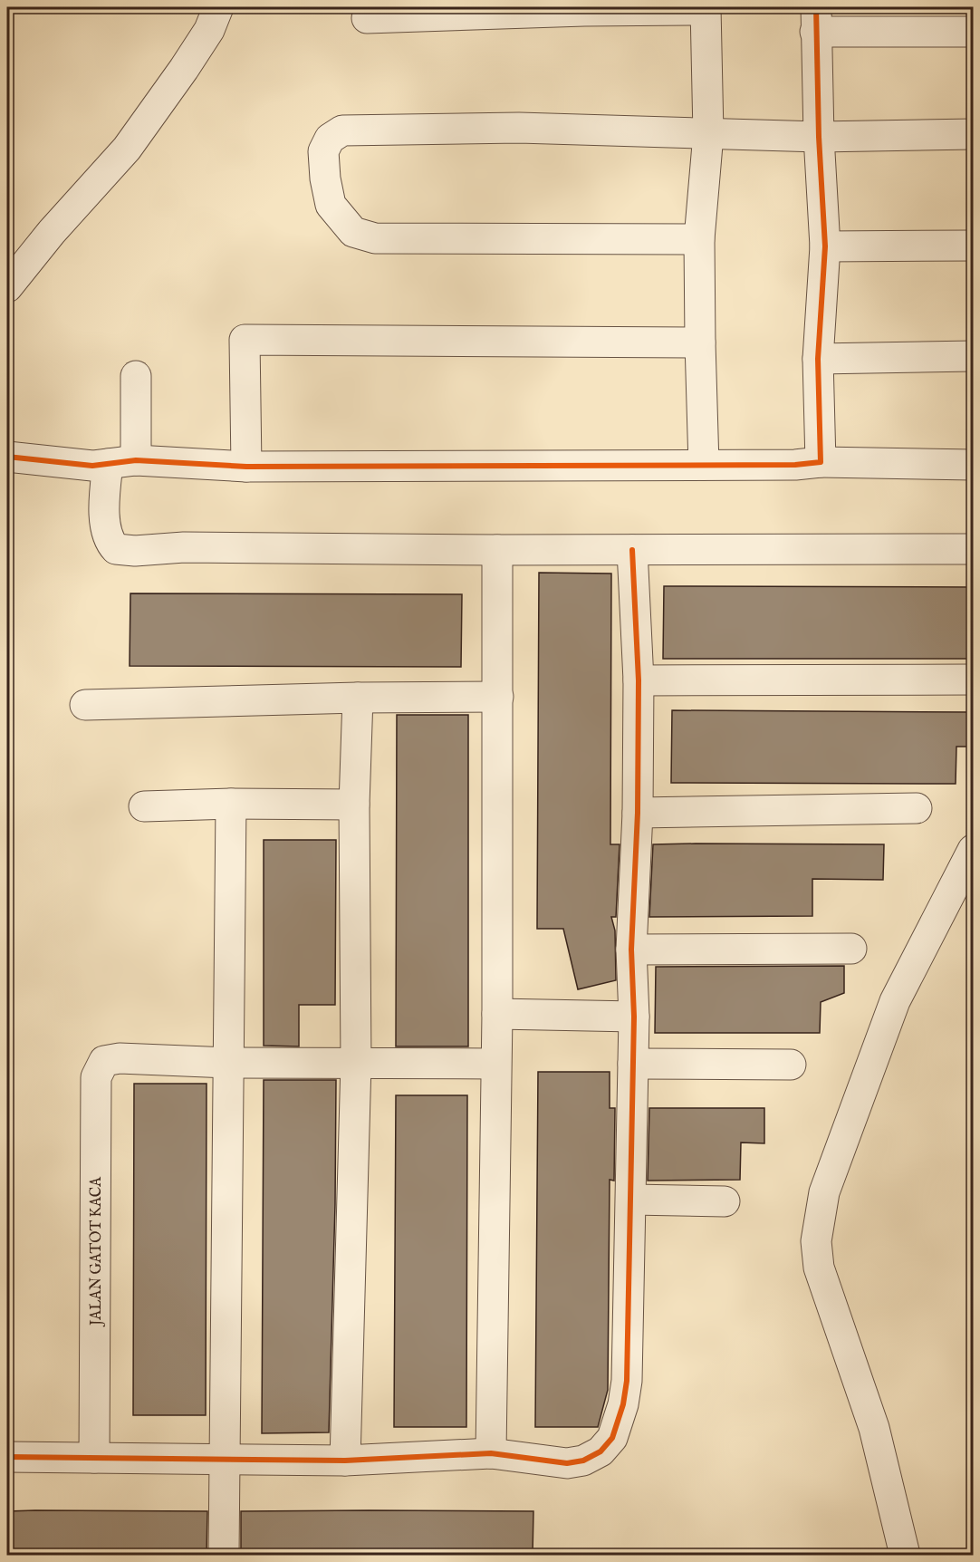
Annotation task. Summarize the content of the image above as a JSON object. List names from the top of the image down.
{
  "streets": {
    "street": ["JALAN GATOT KACA"]
  }
}
